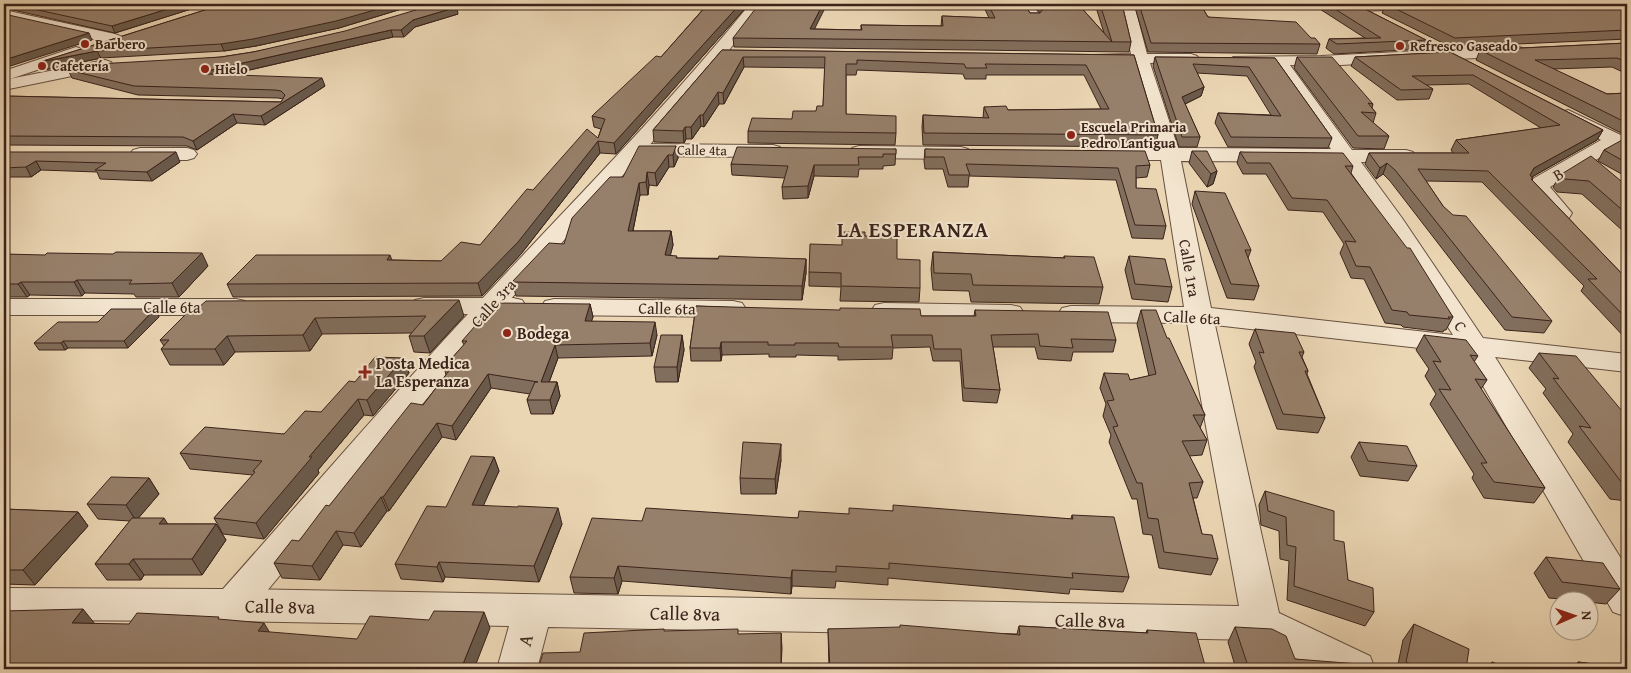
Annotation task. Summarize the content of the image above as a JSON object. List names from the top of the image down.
{
  "streets": {
    "street": [
      "Calle 4ta",
      "B",
      "Calle 1ra",
      "Calle 3ra",
      "Calle 6ta",
      "C",
      "Calle 8va",
      "A"
    ]
  },
  "crossings": [
    ["Calle 4ta", "Calle 3ra"],
    ["Calle 1ra", "Calle 6ta"],
    ["Calle 1ra", "Calle 8va"],
    ["Calle 3ra", "Calle 6ta"],
    ["Calle 3ra", "Calle 8va"],
    ["Calle 6ta", "C"],
    ["Calle 8va", "A"]
  ],
  "districts": ["LA ESPERANZA"],
  "places": {
    "other": [
      "Barbero",
      "Refresco Gaseado",
      "Cafetería",
      "Hielo",
      "Escuela Primaria Pedro Lantigua",
      "Bodega"
    ],
    "health": ["Posta Medica La Esperanza"]
  },
  "north": "right"
}
